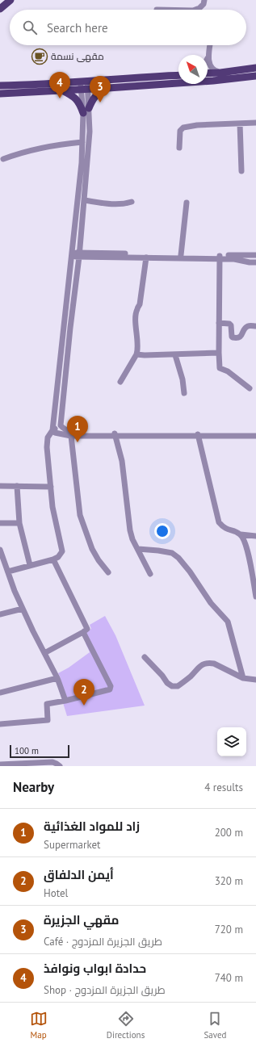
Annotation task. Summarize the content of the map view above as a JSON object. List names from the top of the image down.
{
  "places": {
    "cafe": ["مقهى نسمة"]
  },
  "scale_bar": "100 m",
  "north": "top left",
  "page": {
    "search": "Search here",
    "pins": [
      "4",
      "3",
      "1",
      "2"
    ],
    "scale": "100 m",
    "heading": ["Nearby", "4 results"],
    "list": [
      {
        "mark": "1",
        "name": "زاد للمواد الغذائية",
        "note": "Supermarket",
        "value": "200 m"
      },
      {
        "mark": "2",
        "name": "أيمن الدلفاق",
        "note": "Hotel",
        "value": "320 m"
      },
      {
        "mark": "3",
        "name": "مقهي الجزيرة",
        "note": "Café · طريق الجزيرة المزدوج",
        "value": "720 m"
      },
      {
        "mark": "4",
        "name": "حدادة ابواب ونوافذ",
        "note": "Shop · طريق الجزيرة المزدوج",
        "value": "740 m"
      }
    ],
    "nav": ["Map", "Directions", "Saved"]
  }
}
